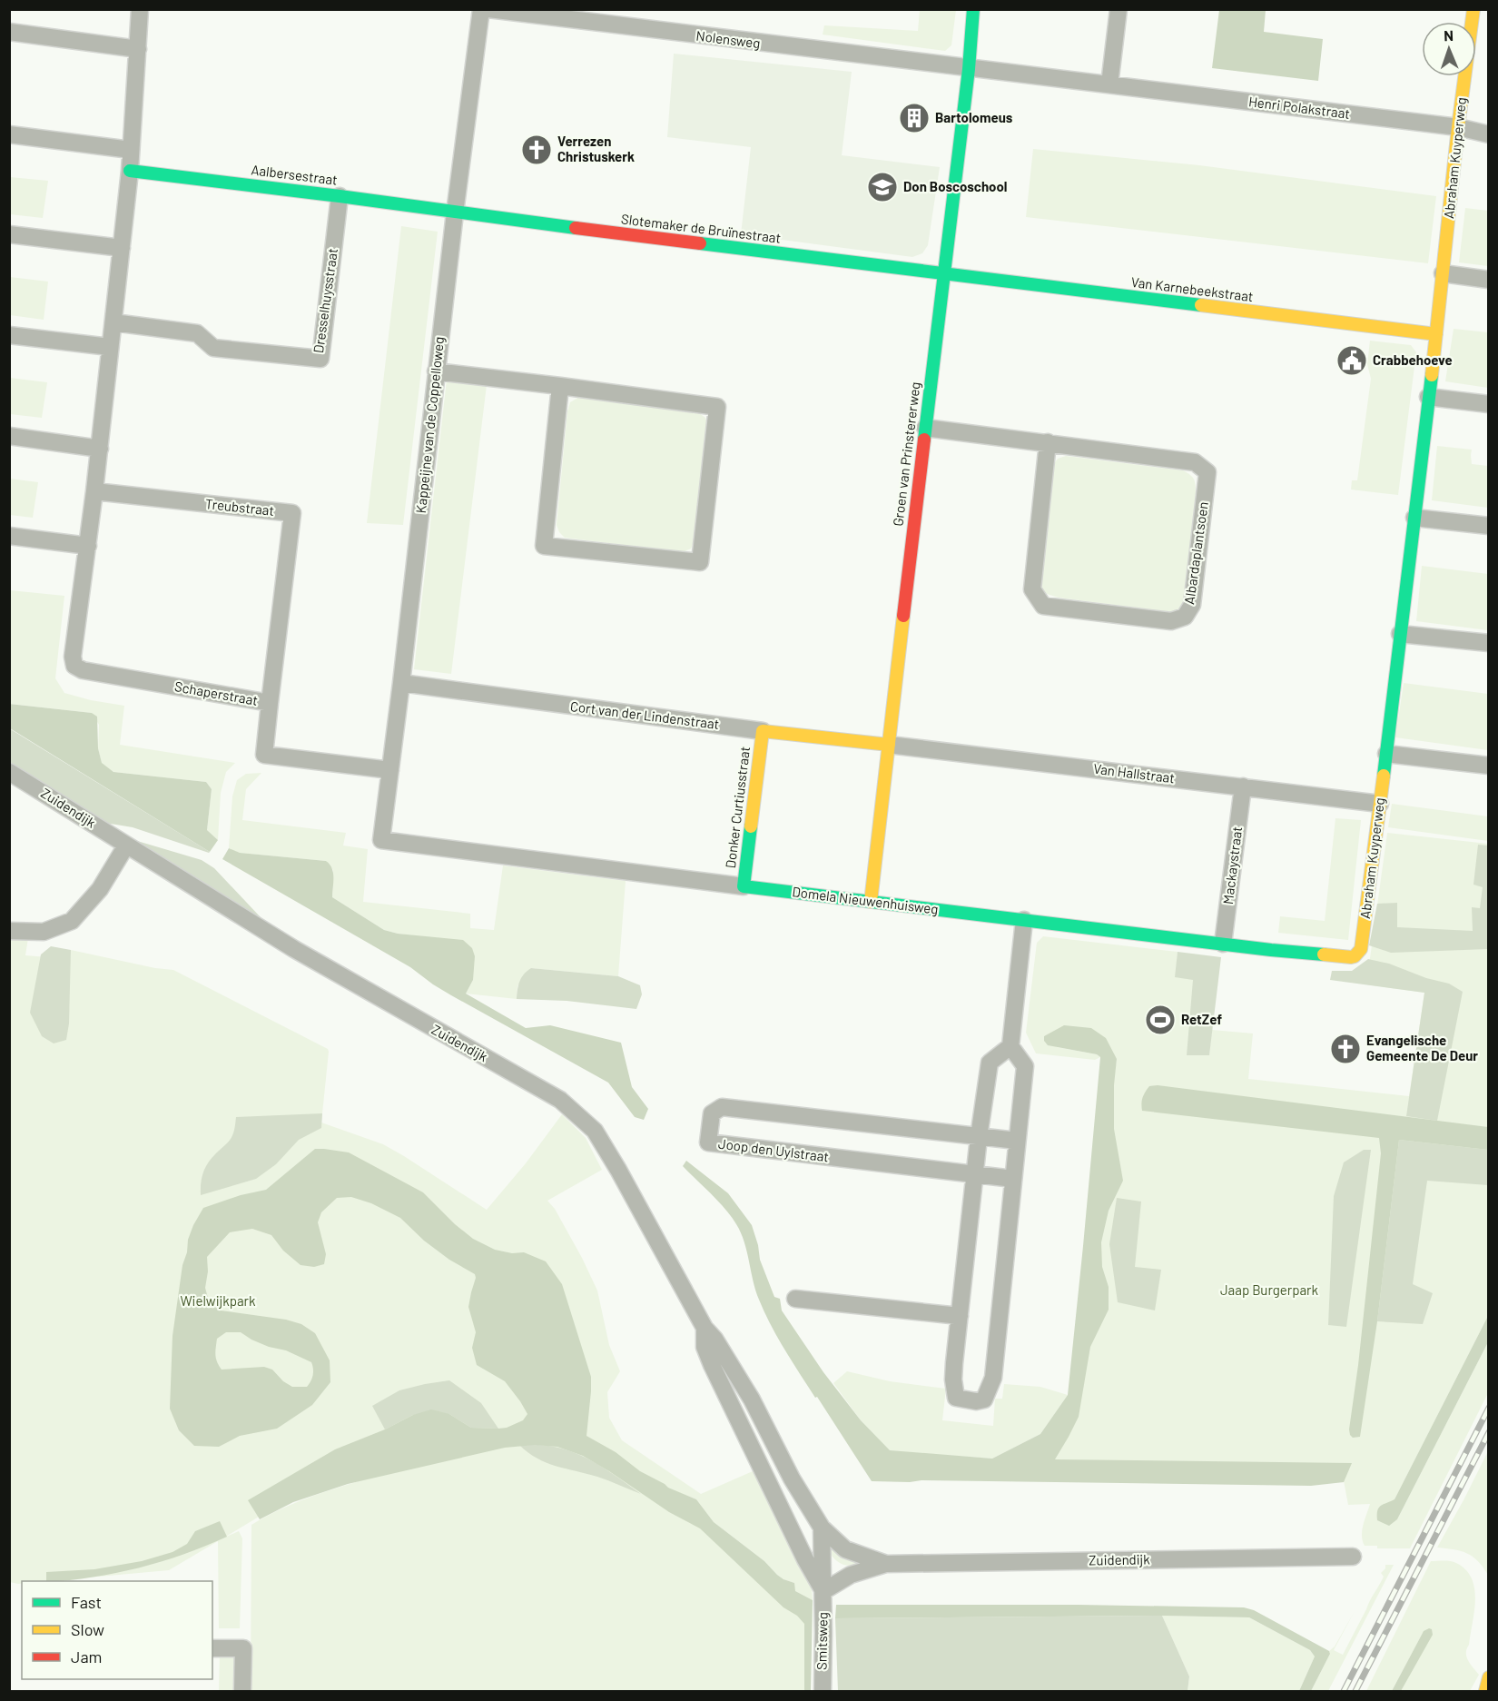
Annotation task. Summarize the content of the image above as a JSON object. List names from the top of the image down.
{
  "streets": {
    "main road": [
      "Abraham Kuyperweg",
      "Aalbersestraat",
      "Slotemaker de Bruïnestraat",
      "Van Karnebeekstraat",
      "Groen van Prinstererweg",
      "Cort van der Lindenstraat",
      "Donker Curtiusstraat",
      "Domela Nieuwenhuisweg"
    ],
    "street": [
      "Nolensweg",
      "Henri Polakstraat",
      "Dresselhuysstraat",
      "Kappeijne van de Coppelloweg",
      "Treubstraat",
      "Albardaplantsoen",
      "Schaperstraat",
      "Van Hallstraat",
      "Zuidendijk",
      "Mackaystraat",
      "Joop den Uylstraat",
      "Smitsweg"
    ]
  },
  "crossings": [
    ["Nolensweg", "Henri Polakstraat"],
    ["Nolensweg", "Groen van Prinstererweg"],
    ["Henri Polakstraat", "Abraham Kuyperweg"],
    ["Henri Polakstraat", "Groen van Prinstererweg"],
    ["Abraham Kuyperweg", "Van Karnebeekstraat"],
    ["Abraham Kuyperweg", "Van Hallstraat"],
    ["Abraham Kuyperweg", "Domela Nieuwenhuisweg"],
    ["Aalbersestraat", "Slotemaker de Bruïnestraat"],
    ["Aalbersestraat", "Dresselhuysstraat"],
    ["Aalbersestraat", "Kappeijne van de Coppelloweg"],
    ["Slotemaker de Bruïnestraat", "Van Karnebeekstraat"],
    ["Slotemaker de Bruïnestraat", "Kappeijne van de Coppelloweg"],
    ["Slotemaker de Bruïnestraat", "Groen van Prinstererweg"],
    ["Van Karnebeekstraat", "Groen van Prinstererweg"],
    ["Kappeijne van de Coppelloweg", "Schaperstraat"],
    ["Kappeijne van de Coppelloweg", "Cort van der Lindenstraat"],
    ["Kappeijne van de Coppelloweg", "Domela Nieuwenhuisweg"],
    ["Groen van Prinstererweg", "Albardaplantsoen"],
    ["Groen van Prinstererweg", "Cort van der Lindenstraat"],
    ["Groen van Prinstererweg", "Van Hallstraat"],
    ["Groen van Prinstererweg", "Domela Nieuwenhuisweg"],
    ["Treubstraat", "Schaperstraat"],
    ["Cort van der Lindenstraat", "Van Hallstraat"],
    ["Cort van der Lindenstraat", "Donker Curtiusstraat"],
    ["Van Hallstraat", "Mackaystraat"],
    ["Donker Curtiusstraat", "Domela Nieuwenhuisweg"],
    ["Zuidendijk", "Smitsweg"],
    ["Mackaystraat", "Domela Nieuwenhuisweg"]
  ],
  "parks": ["Jaap Burgerpark", "Wielwijkpark"],
  "places": {
    "building": ["Bartolomeus"],
    "church": ["Verrezen Christuskerk", "Evangelische Gemeente De Deur"],
    "school or university": ["Don Boscoschool"],
    "public building": ["Crabbehoeve"],
    "sports": ["RetZef"]
  },
  "legend": ["Fast", "Slow", "Jam"],
  "north": "top"
}
